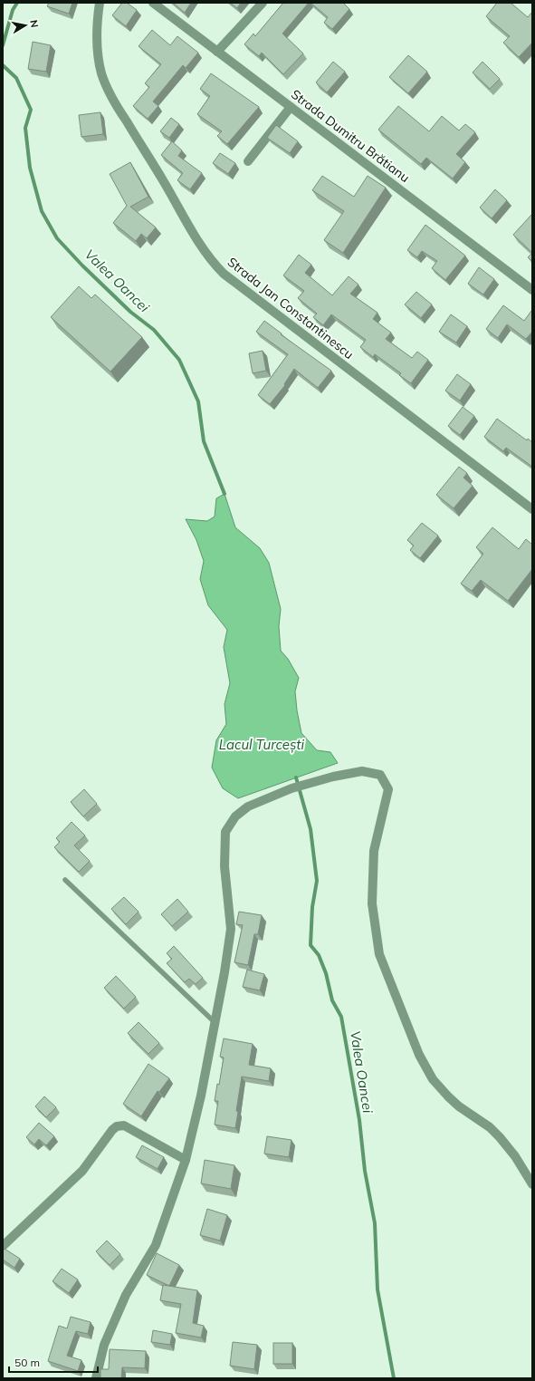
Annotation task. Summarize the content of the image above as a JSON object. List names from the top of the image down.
{
  "streets": {
    "street": ["Strada Dumitru Brătianu", "Strada Jan Constantinescu"]
  },
  "water": ["Valea Oancei", "Lacul Turcești"],
  "scale_bar": "50 m",
  "north": "right"
}
